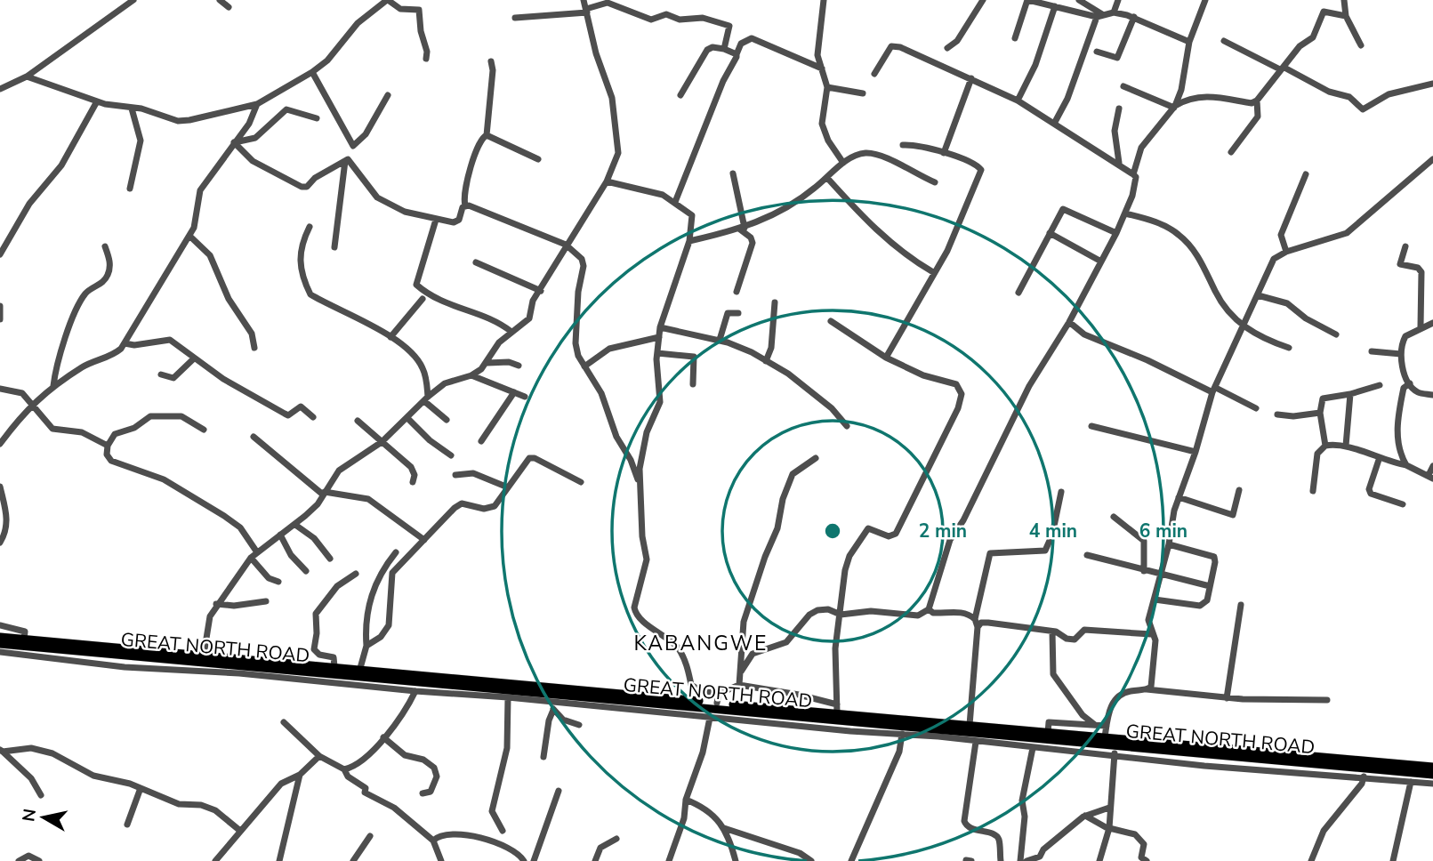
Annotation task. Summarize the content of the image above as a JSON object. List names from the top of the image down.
{
  "streets": {
    "main road": ["GREAT NORTH ROAD"]
  },
  "districts": ["KABANGWE"],
  "north": "left",
  "rings": ["2 min", "4 min", "6 min"]
}
